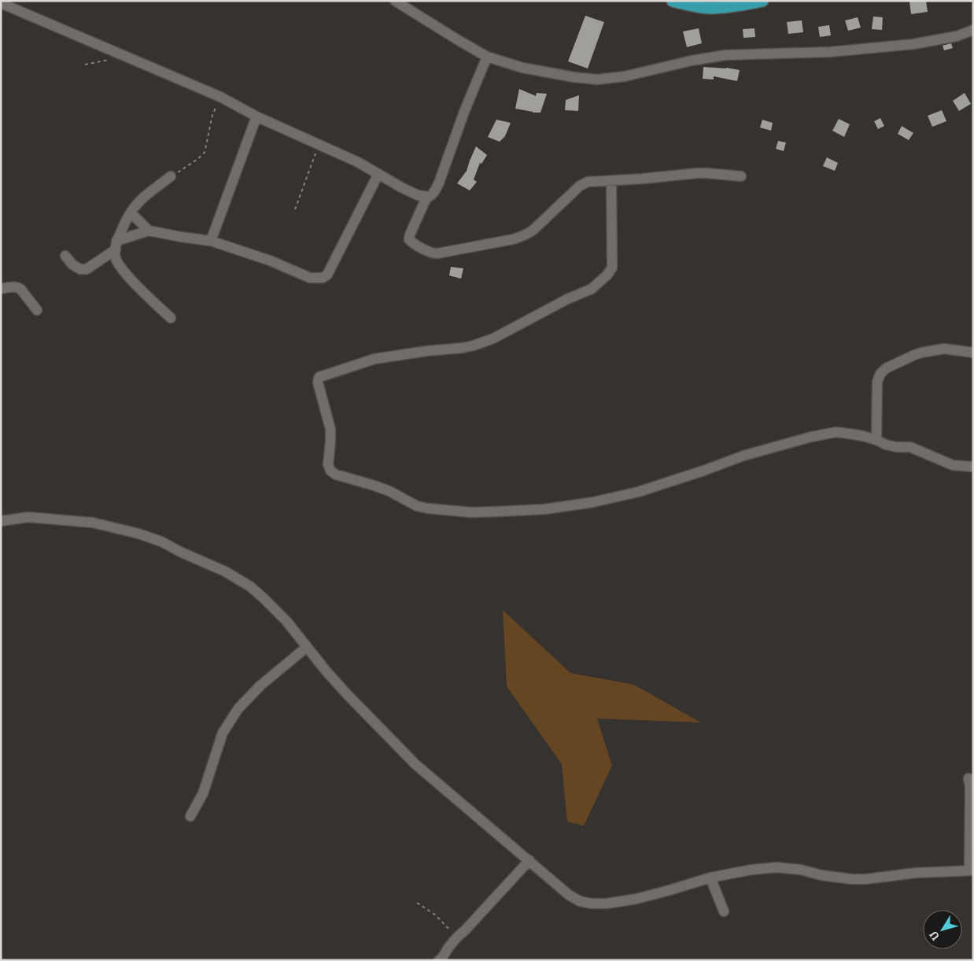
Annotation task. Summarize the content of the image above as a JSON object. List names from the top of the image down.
{
  "north": "bottom left"
}
